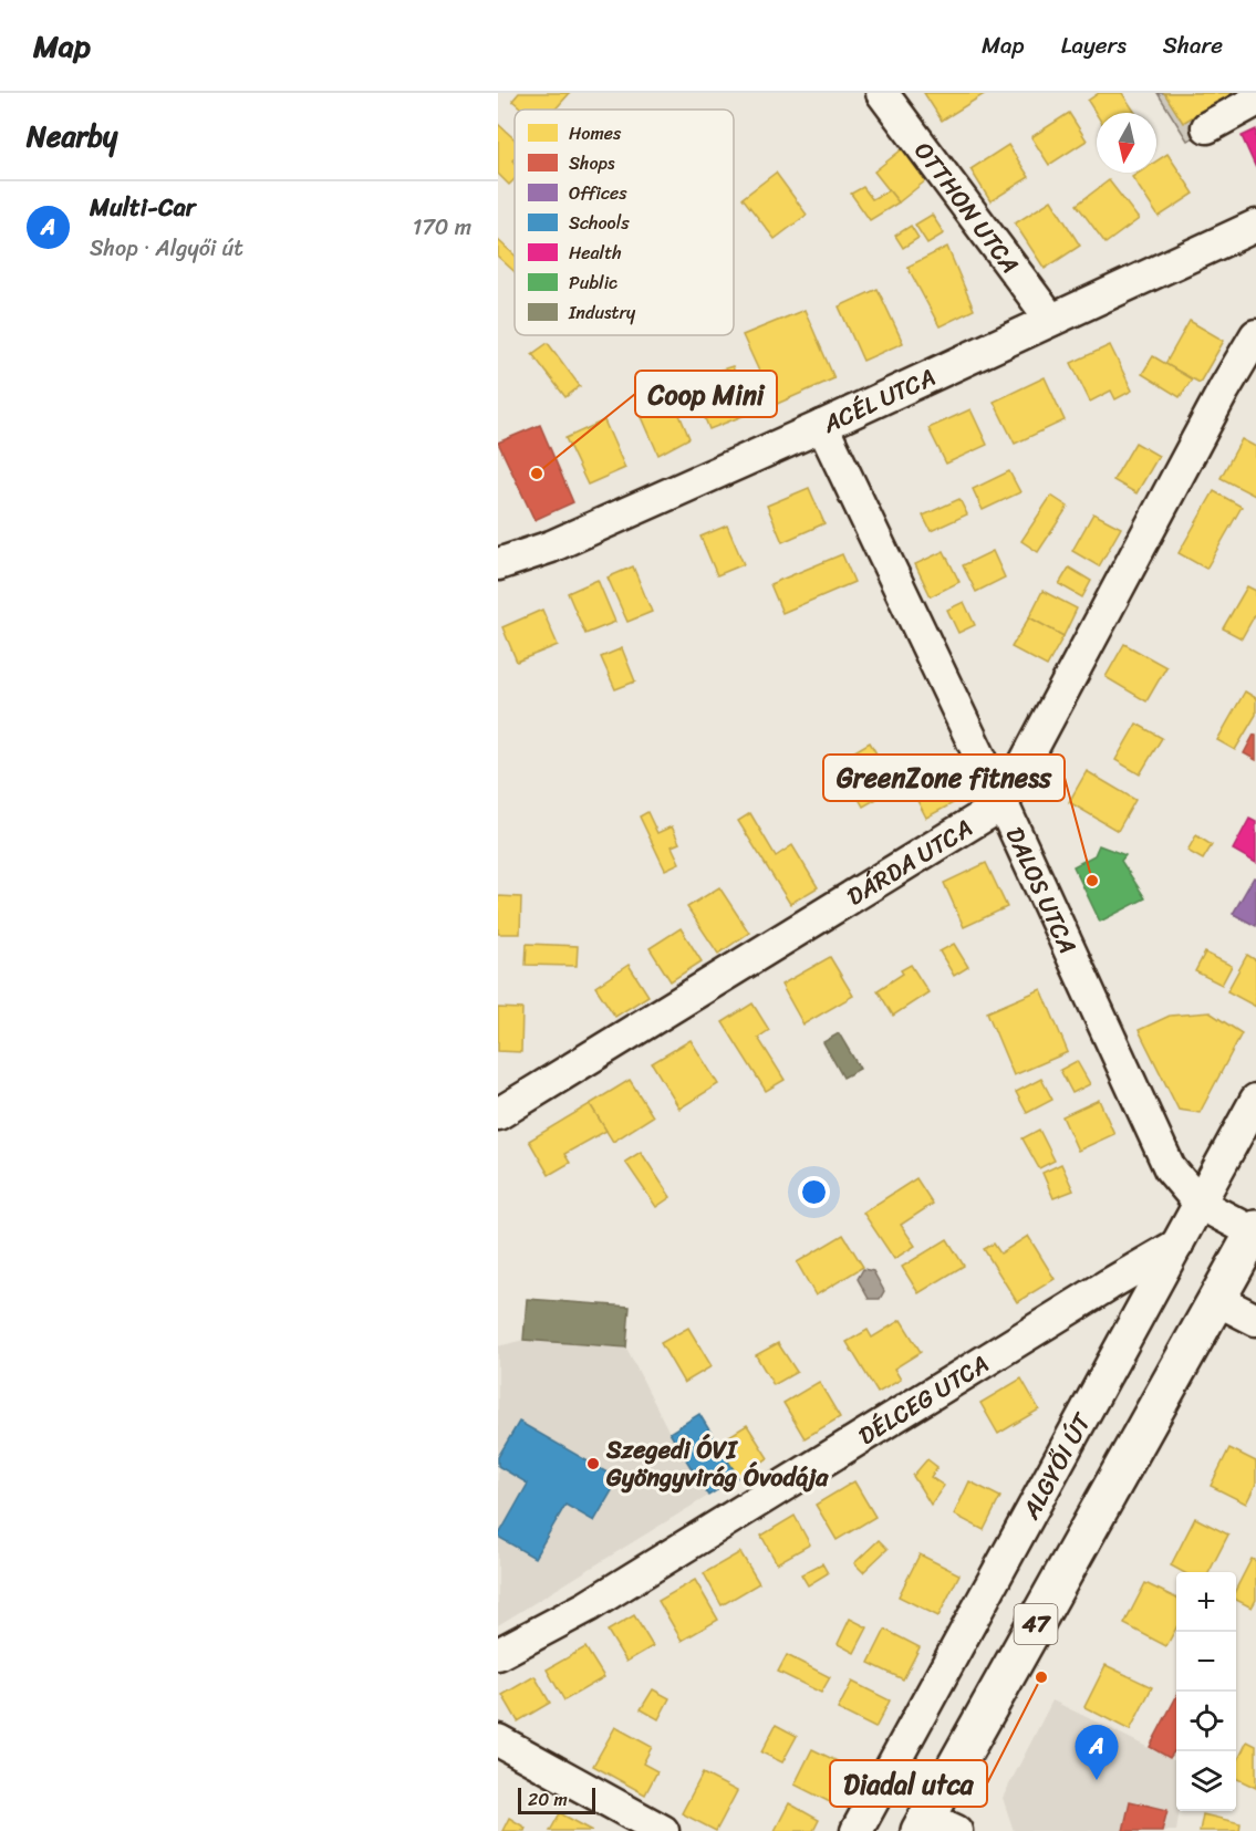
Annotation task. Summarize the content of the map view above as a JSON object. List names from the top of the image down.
{
  "streets": {
    "main road": ["47"],
    "street": [
      "OTTHON UTCA",
      "ACÉL UTCA",
      "DÁRDA UTCA",
      "DALOS UTCA",
      "DÉLCEG UTCA",
      "ALGYŐI ÚT"
    ]
  },
  "crossings": [
    ["OTTHON UTCA", "ACÉL UTCA"],
    ["ACÉL UTCA", "DALOS UTCA"],
    ["DÁRDA UTCA", "DALOS UTCA"],
    ["DALOS UTCA", "ALGYŐI ÚT"],
    ["DÉLCEG UTCA", "ALGYŐI ÚT"]
  ],
  "places": [
    "Coop Mini",
    "GreenZone fitness",
    "Szegedi ÓVI Gyöngyvirág Óvodája",
    "Diadal utca"
  ],
  "legend": [
    "Homes",
    "Shops",
    "Offices",
    "Schools",
    "Health",
    "Public",
    "Industry"
  ],
  "scale_bar": "20 m",
  "north": "bottom",
  "page": {
    "header": "Map",
    "nav": ["Map", "Layers", "Share"],
    "heading": "Nearby",
    "list": [
      {
        "mark": "A",
        "name": "Multi-Car",
        "note": "Shop · Algyői út",
        "value": "170 m"
      }
    ],
    "map_buttons": ["+", "−"],
    "pins": "A",
    "scale": "20 m"
  }
}
